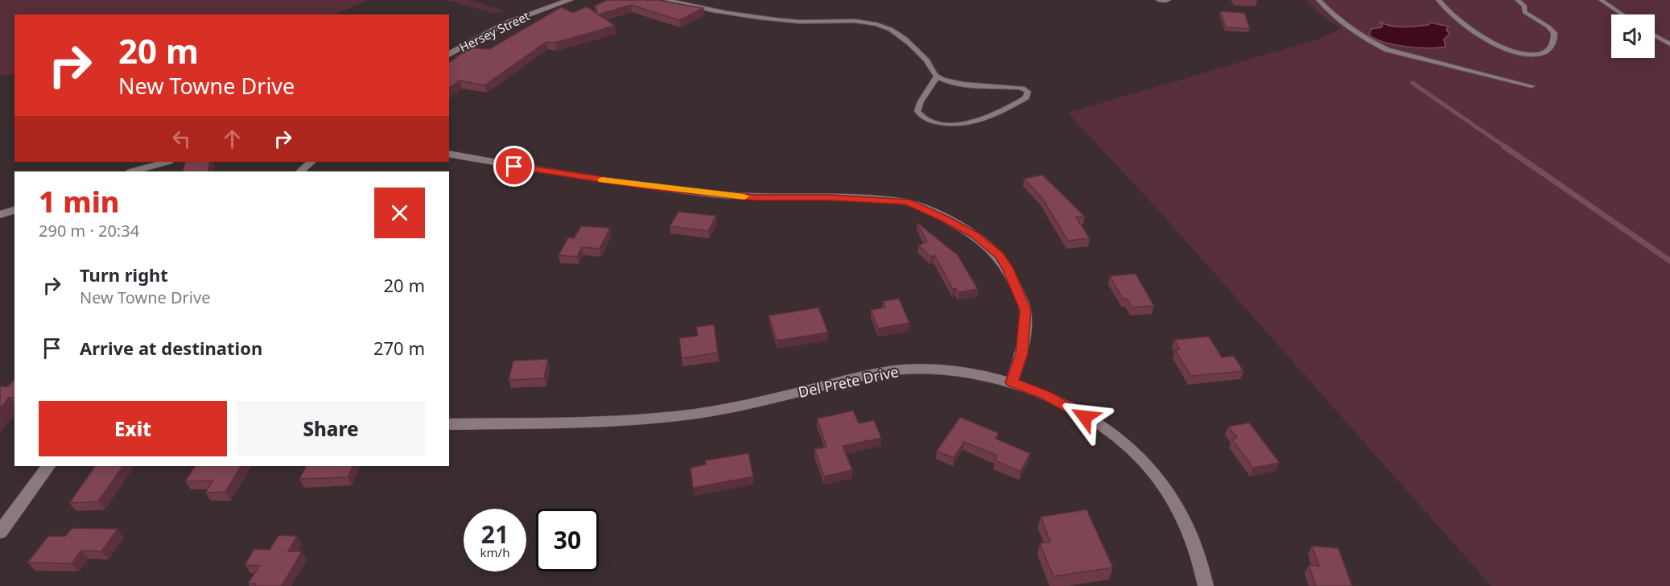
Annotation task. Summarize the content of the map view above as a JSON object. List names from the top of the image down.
{
  "streets": {
    "street": ["Hersey Street", "Del Prete Drive"]
  },
  "page": {
    "turn": ["20 m", "New Towne Drive"],
    "heading": ["1 min", "290 m · 20:34"],
    "list": [
      {
        "name": "Turn right",
        "note": "New Towne Drive",
        "value": "20 m"
      },
      {
        "name": "Arrive at destination",
        "value": "270 m"
      }
    ],
    "buttons": ["Exit", "Share"],
    "speed": "21 km/h",
    "limit": "30"
  }
}
